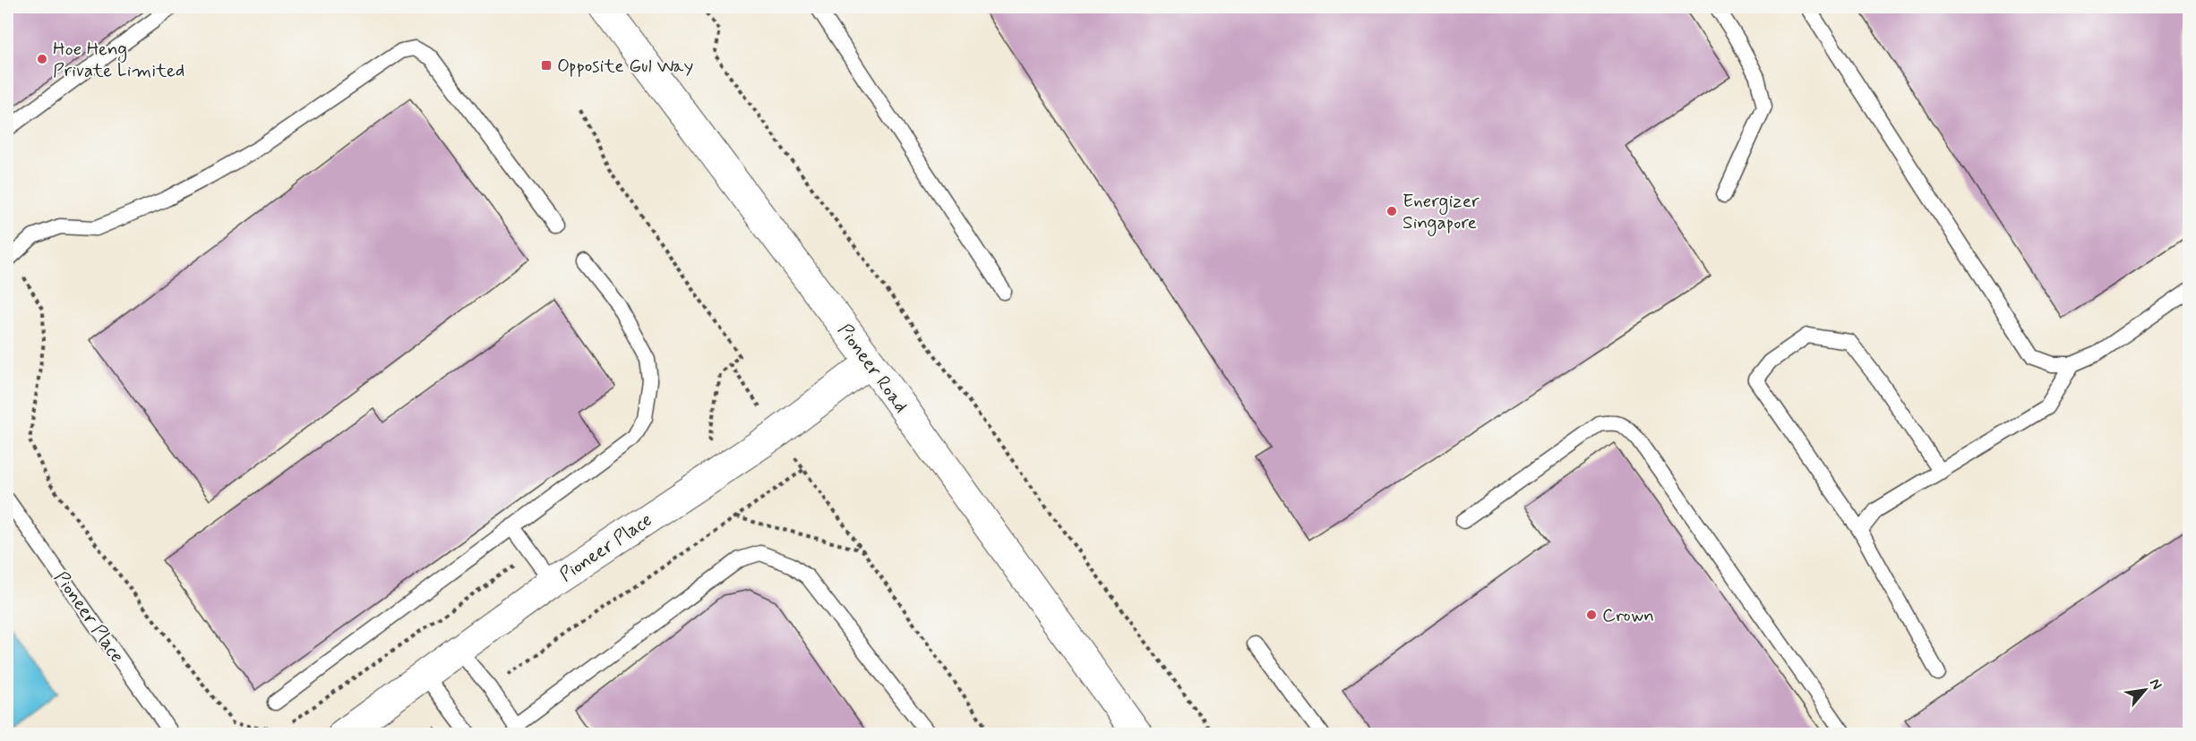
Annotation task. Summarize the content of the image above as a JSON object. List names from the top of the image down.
{
  "streets": {
    "main road": ["Pioneer Road", "Pioneer Place"]
  },
  "crossings": [
    ["Pioneer Road", "Pioneer Place"]
  ],
  "places": {
    "other": ["Hoe Heng Private Limited", "Energizer Singapore", "Crown"],
    "transit": ["Opposite Gul Way"]
  },
  "north": "top right"
}
